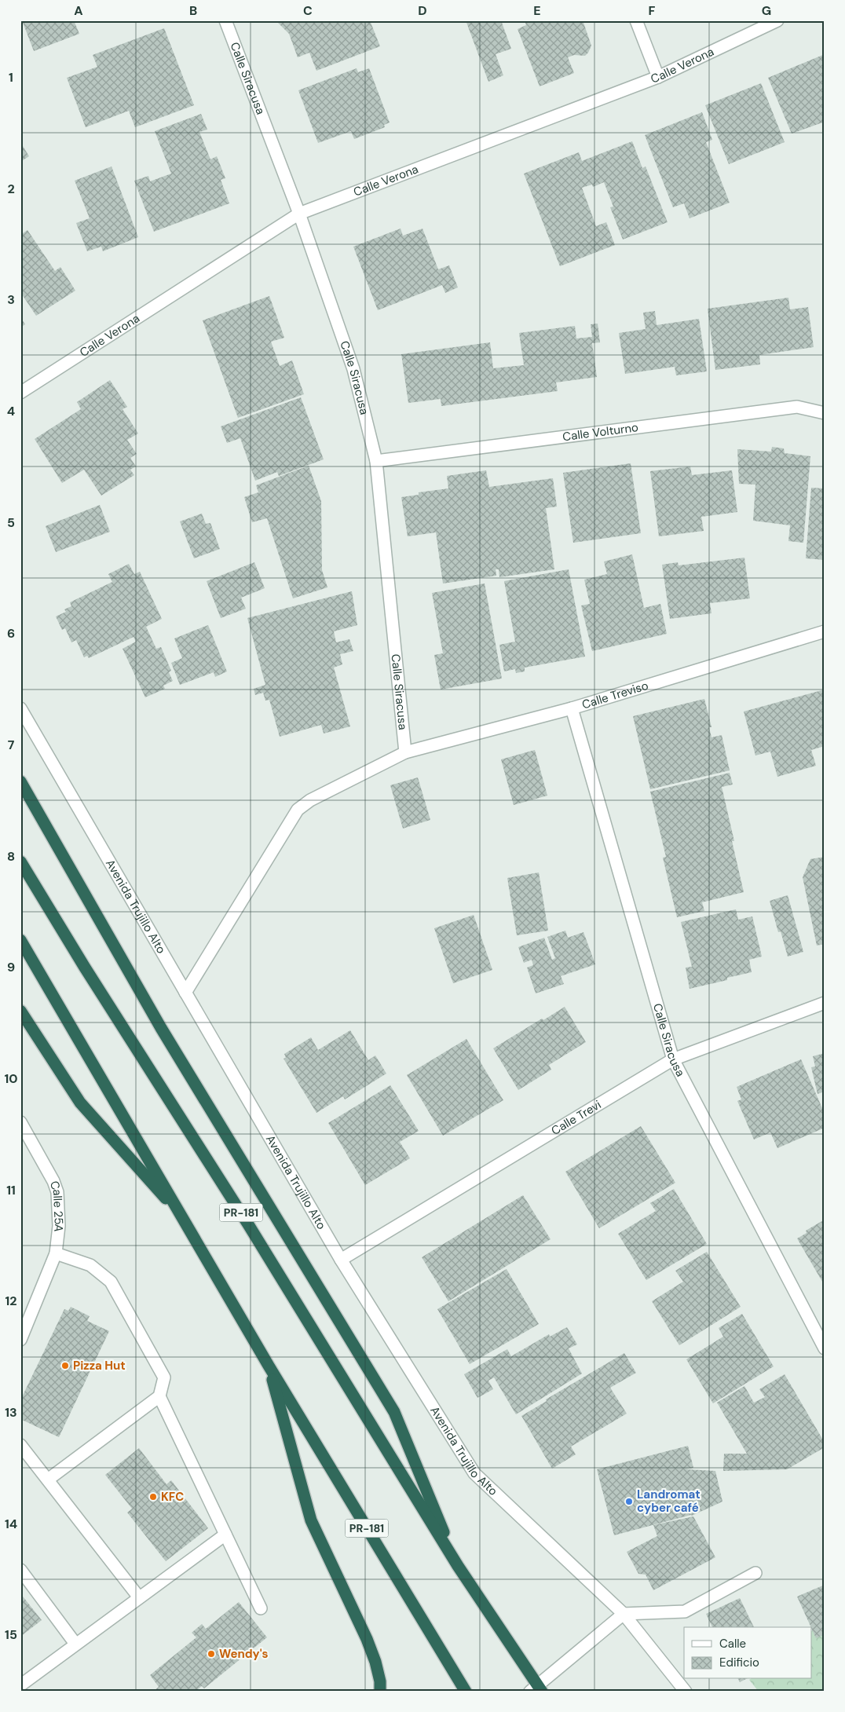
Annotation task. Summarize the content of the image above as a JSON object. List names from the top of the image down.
{
  "streets": {
    "highway": ["PR-181"],
    "street": [
      "Calle Verona",
      "Calle Siracusa",
      "Calle Volturno",
      "Calle Treviso",
      "Avenida Trujillo Alto",
      "Calle Trevi",
      "Calle 25A"
    ]
  },
  "crossings": [
    ["Calle Verona", "Calle Siracusa"],
    ["Calle Siracusa", "Calle Volturno"],
    ["Calle Siracusa", "Calle Treviso"],
    ["Calle Siracusa", "Calle Trevi"],
    ["Calle Treviso", "Avenida Trujillo Alto"],
    ["Avenida Trujillo Alto", "Calle Trevi"]
  ],
  "places": [
    "Pizza Hut",
    "KFC",
    "Landromat cyber café",
    "Wendy's"
  ],
  "legend": ["Calle", "Edificio"],
  "grid": {
    "columns": [
      "A",
      "B",
      "C",
      "D",
      "E",
      "F",
      "G"
    ],
    "rows": [
      "1",
      "2",
      "3",
      "4",
      "5",
      "6",
      "7",
      "8",
      "9",
      "10",
      "11",
      "12",
      "13",
      "14",
      "15"
    ]
  }
}
